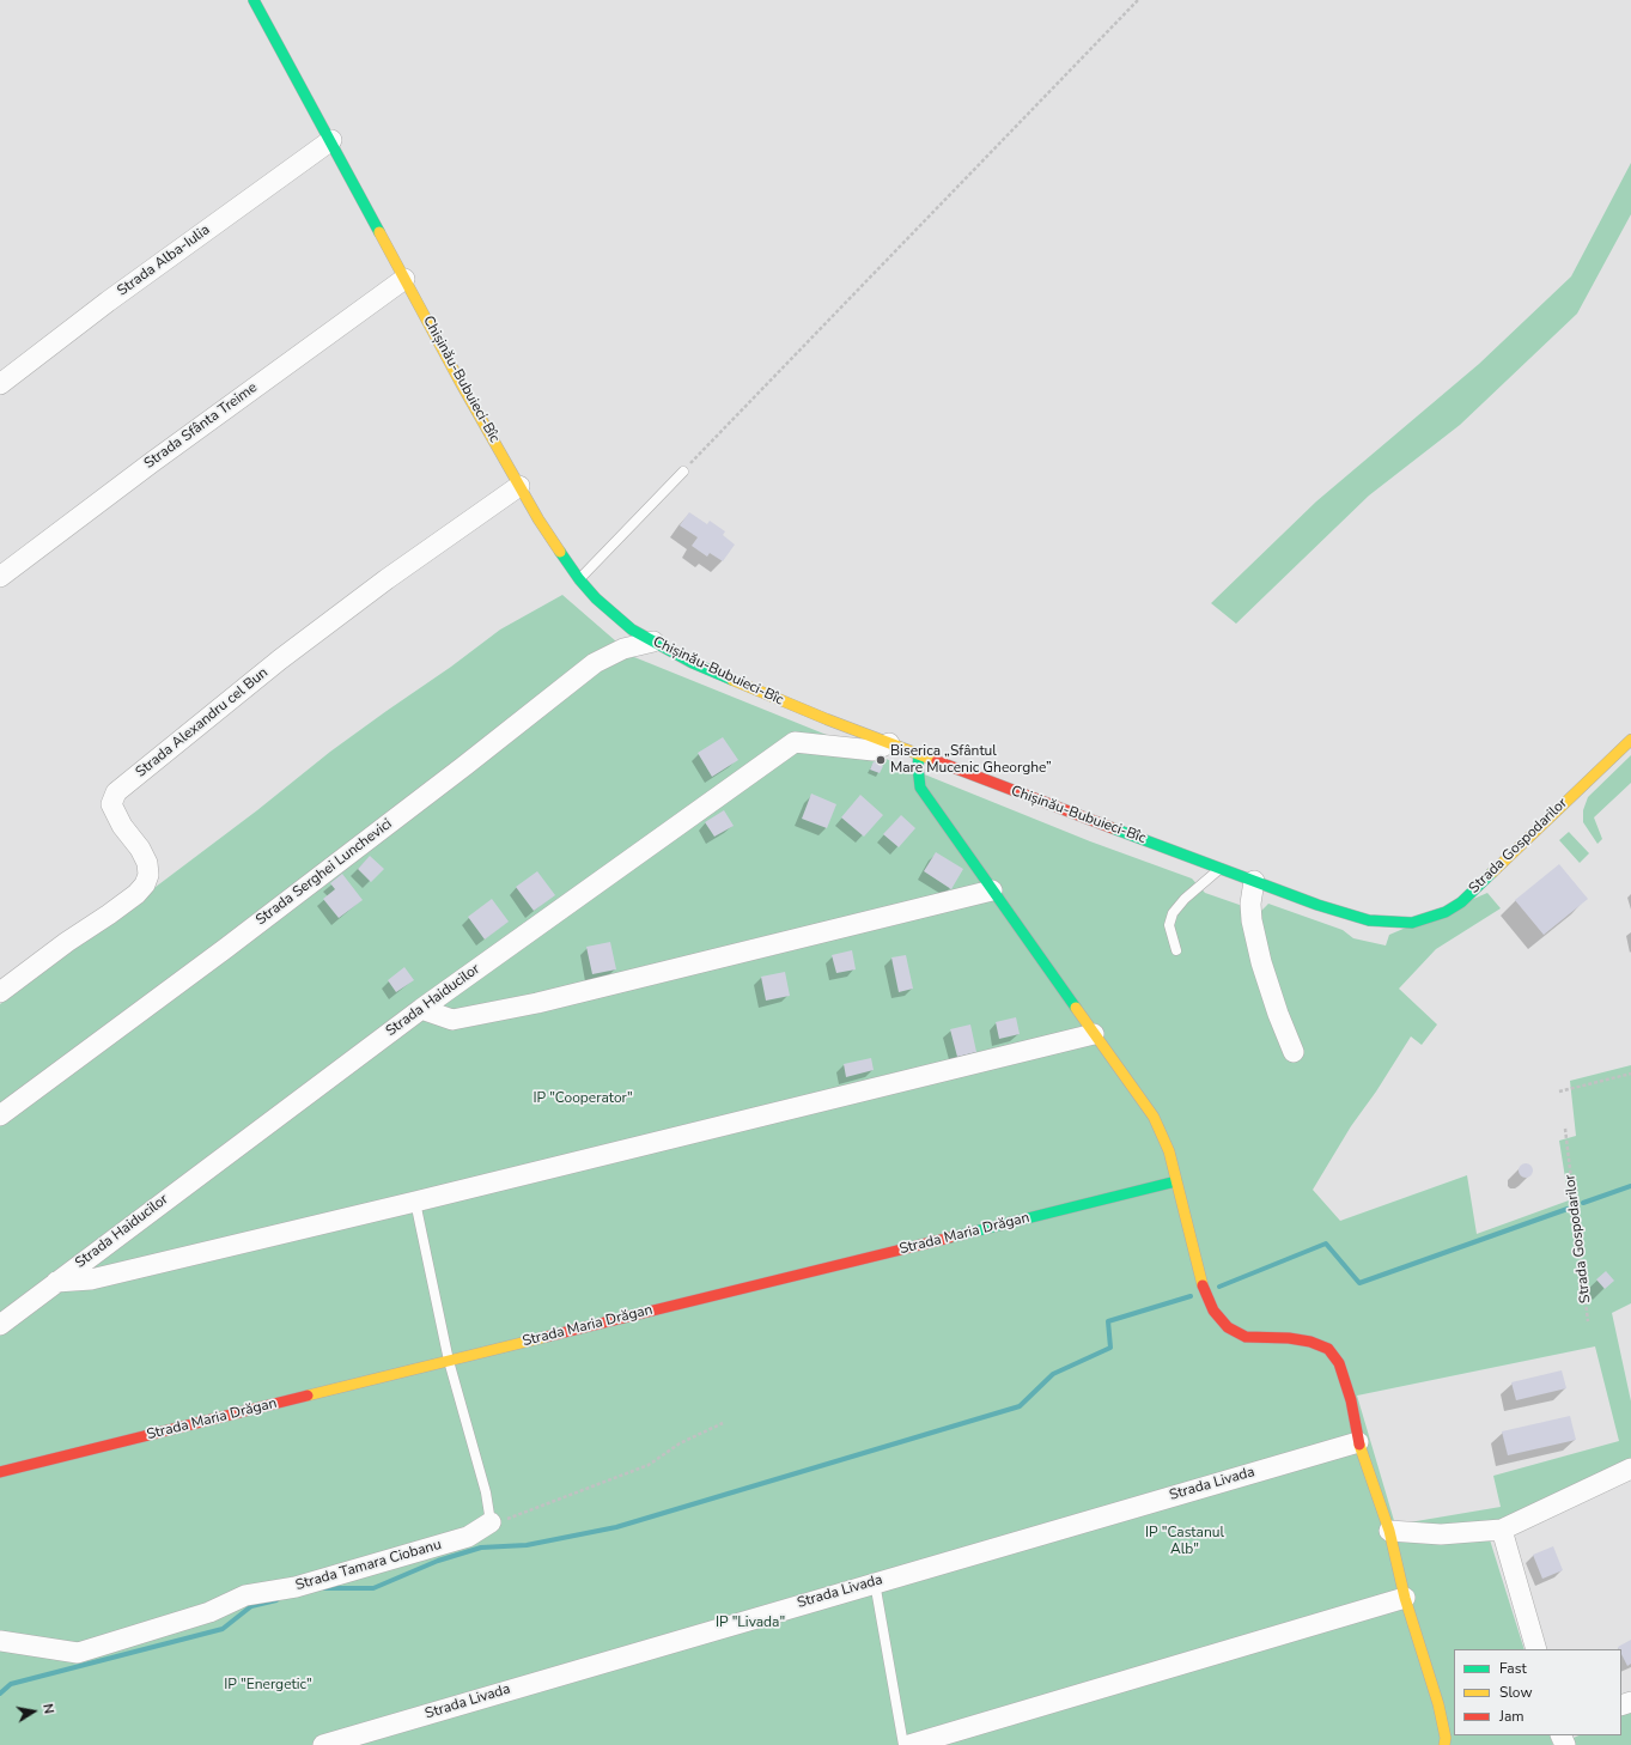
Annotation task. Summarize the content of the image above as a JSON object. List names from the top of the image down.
{
  "streets": {
    "street": [
      "Strada Alba-Iulia",
      "Chișinău-Bubuieci-Bîc",
      "Strada Sfânta Treime",
      "Strada Alexandru cel Bun",
      "Strada Gospodarilor",
      "Strada Serghei Lunchevici",
      "Strada Haiducilor",
      "Strada Maria Drăgan",
      "Strada Livada",
      "Strada Tamara Ciobanu"
    ]
  },
  "crossings": [
    ["Strada Alba-Iulia", "Chișinău-Bubuieci-Bîc"],
    ["Chișinău-Bubuieci-Bîc", "Strada Sfânta Treime"],
    ["Chișinău-Bubuieci-Bîc", "Strada Alexandru cel Bun"],
    ["Chișinău-Bubuieci-Bîc", "Strada Gospodarilor"],
    ["Chișinău-Bubuieci-Bîc", "Strada Serghei Lunchevici"],
    ["Chișinău-Bubuieci-Bîc", "Strada Haiducilor"]
  ],
  "parks": [
    "IP \"Cooperator\"",
    "IP \"Castanul Alb\"",
    "IP \"Livada\"",
    "IP \"Energetic\""
  ],
  "places": ["Biserica „Sfântul Mare Mucenic Gheorghe”"],
  "legend": ["Fast", "Slow", "Jam"],
  "north": "right"
}
